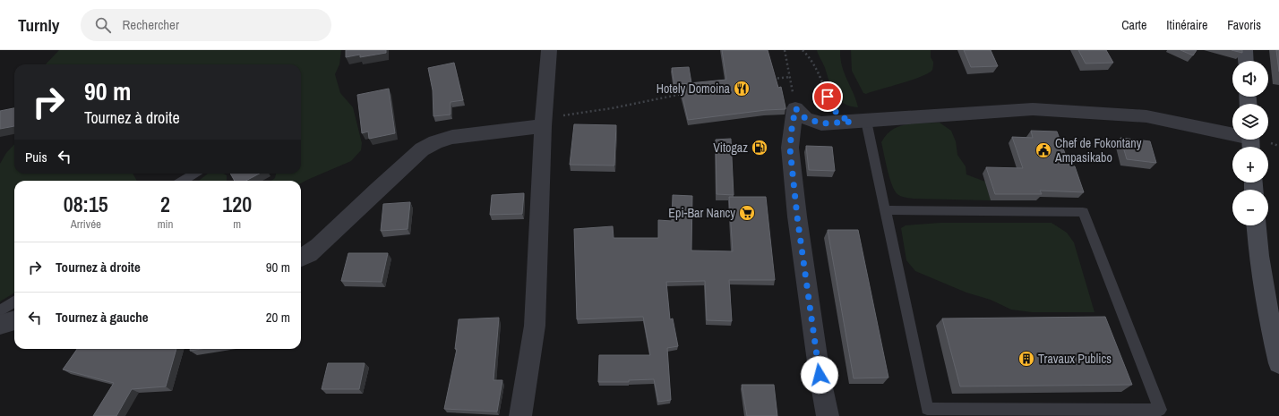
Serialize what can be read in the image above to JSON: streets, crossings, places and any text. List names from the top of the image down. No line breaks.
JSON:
{"places":{"restaurant":["Hotely Domoina"],"fuel station":["Vitogaz"],"public building":["Chef de Fokontany Ampasikabo"],"supermarket":["Epi-Bar Nancy"],"building":["Travaux Publics"]},"page":{"header":"Turnly","search":"Rechercher","nav":["Carte","Itinéraire","Favoris"],"map_buttons":["+","−"],"turn":["90 m","Tournez à droite"],"then":"Puis","eta":["08:15","Arrivée","2","min","120","m"],"list":[{"name":"Tournez à droite","value":"90 m"},{"name":"Tournez à gauche","value":"20 m"}]}}
